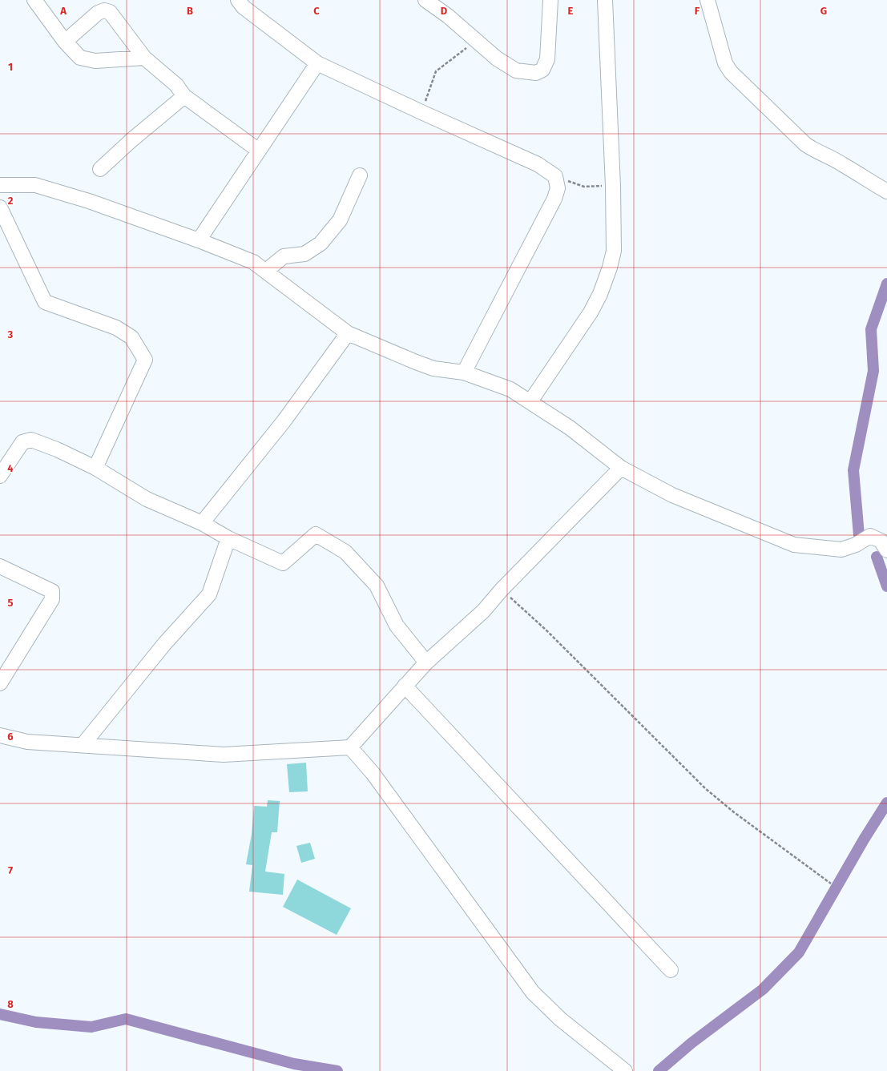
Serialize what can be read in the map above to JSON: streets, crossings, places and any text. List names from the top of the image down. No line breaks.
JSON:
{"grid":{"columns":["A","B","C","D","E","F","G"],"rows":["1","2","3","4","5","6","7","8"]}}
